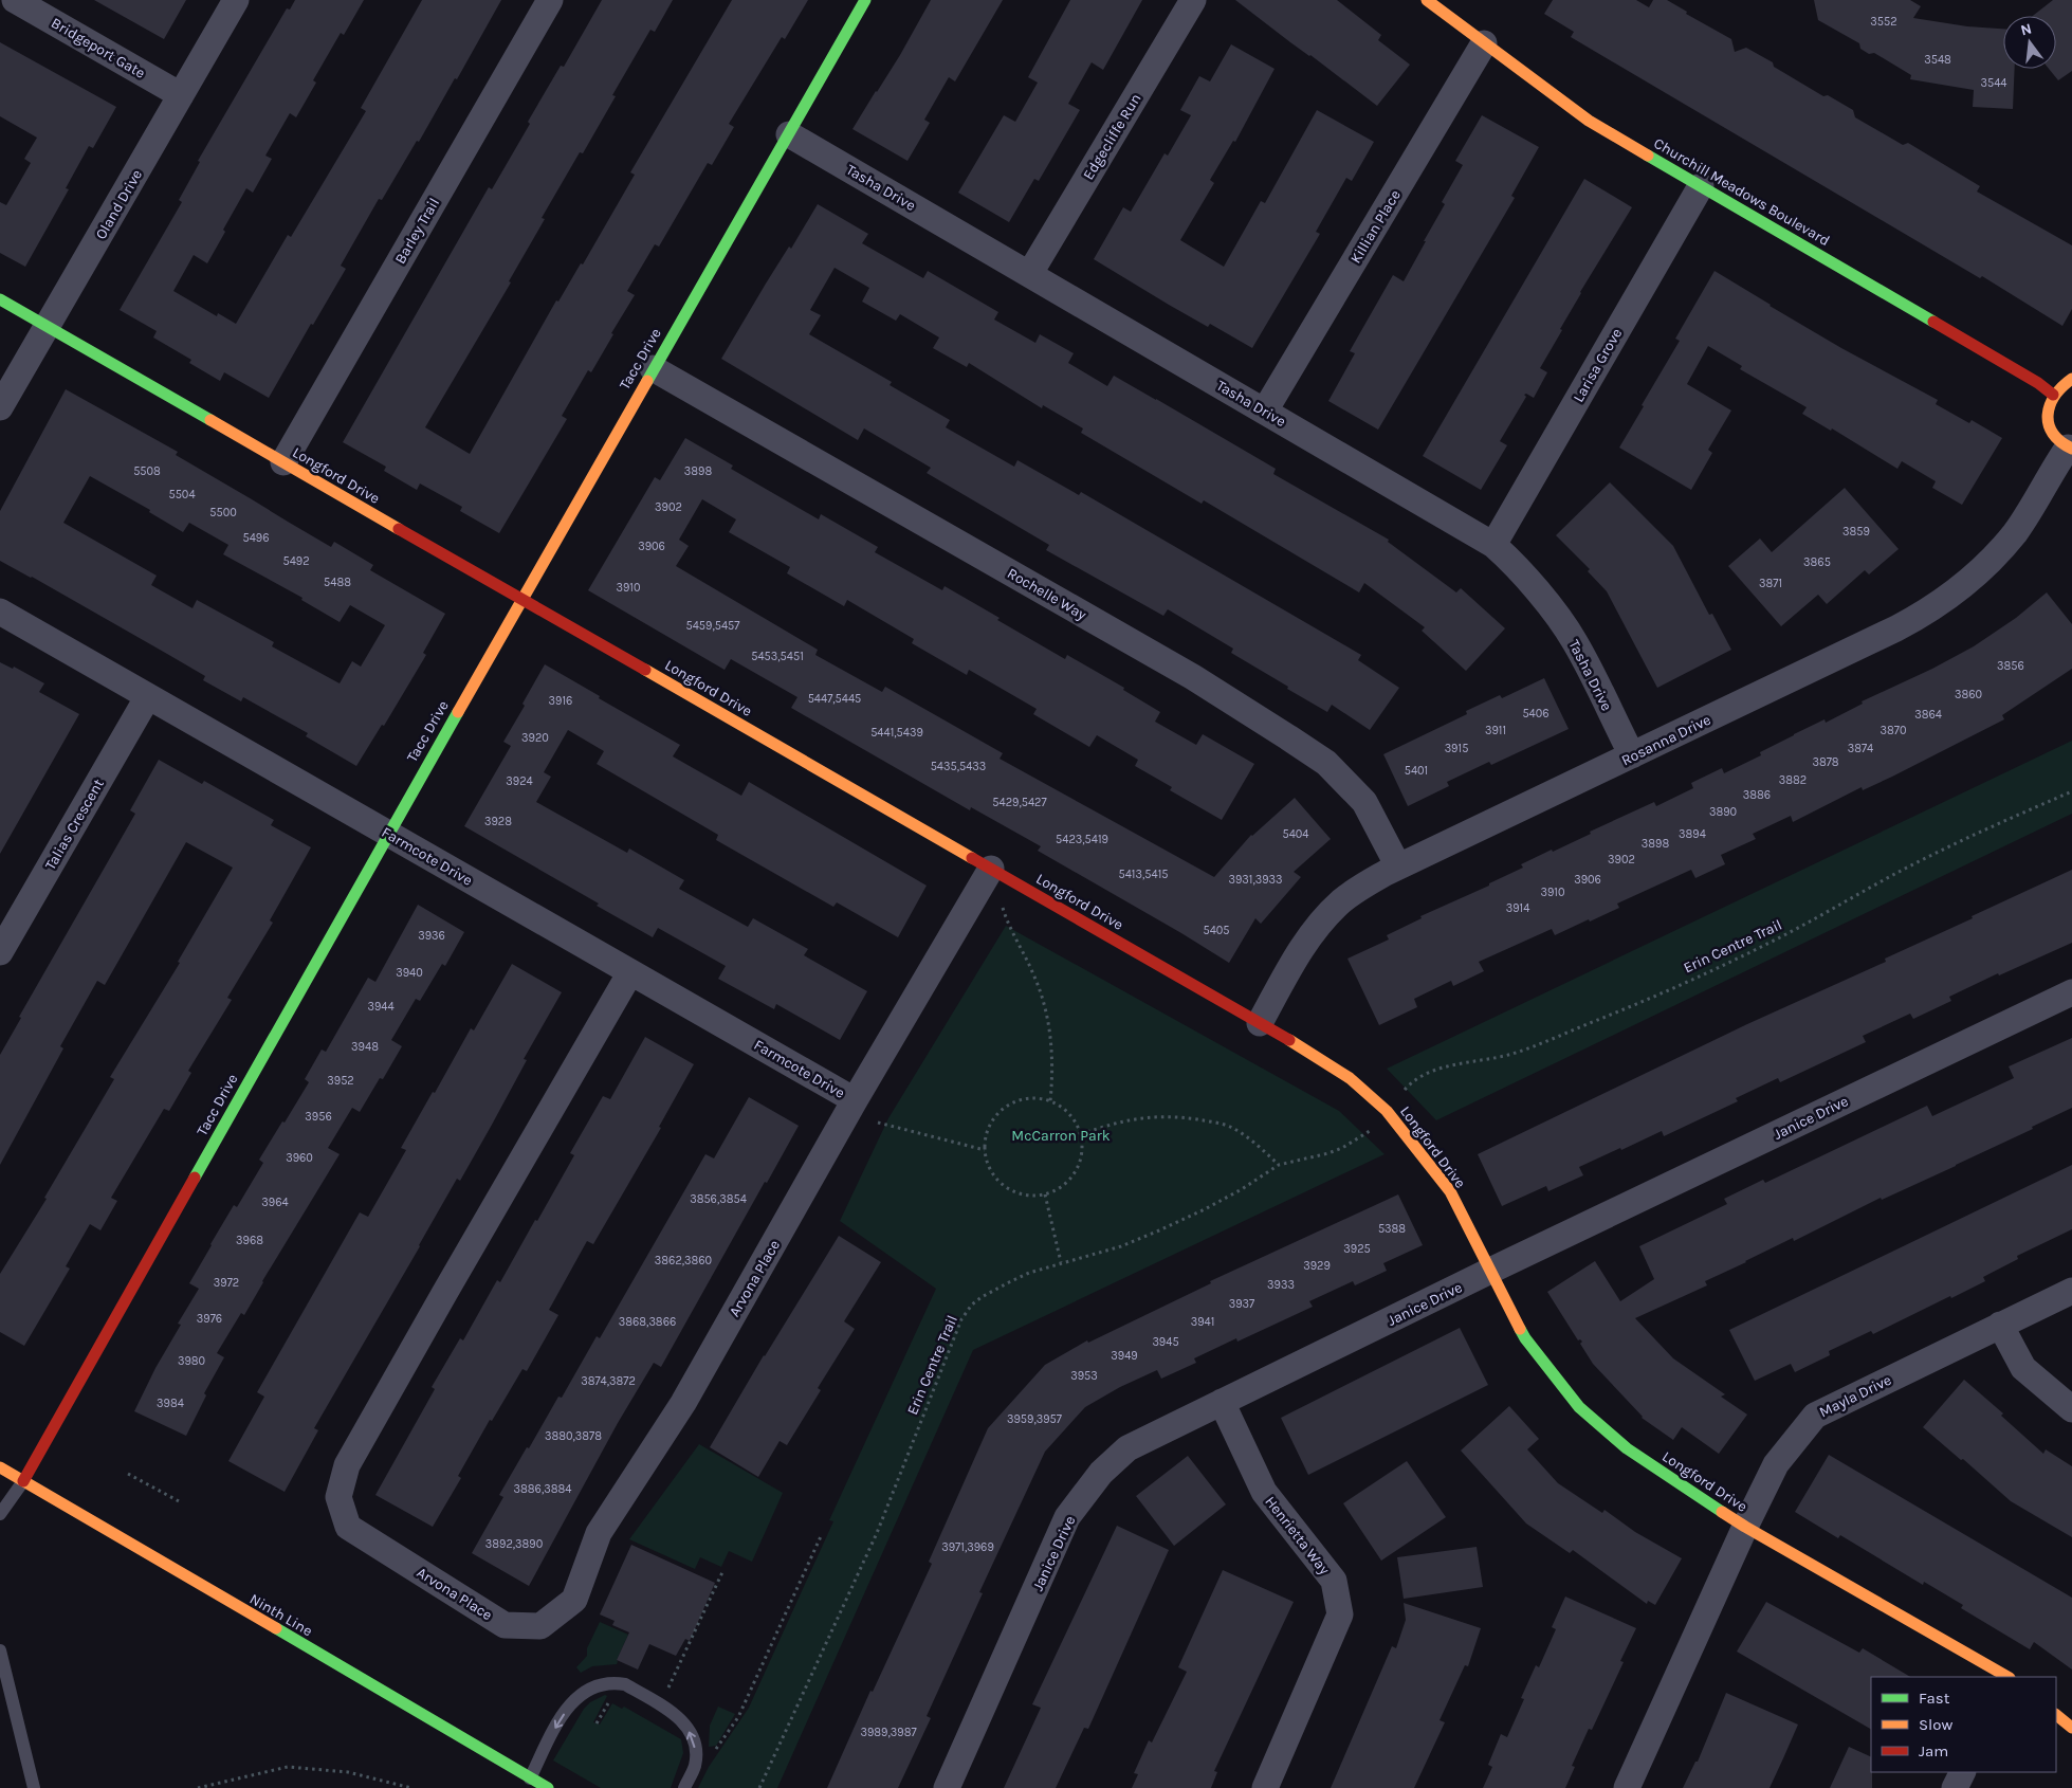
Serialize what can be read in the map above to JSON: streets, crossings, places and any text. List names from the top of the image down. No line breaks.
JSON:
{"streets":{"street":["Bridgeport Gate","Edgecliffe Run","Tasha Drive","Churchill Meadows Boulevard","Oland Drive","Killian Place","Barley Trail","Tacc Drive","Larisa Grove","Longford Drive","Rochelle Way","Rosanna Drive","Talias Crescent","Farmcote Drive","Janice Drive","Arvona Place","Mayla Drive","Henrietta Way","Ninth Line"],"path":["Erin Centre Trail"]},"crossings":[["Bridgeport Gate","Oland Drive"],["Edgecliffe Run","Tasha Drive"],["Tasha Drive","Killian Place"],["Tasha Drive","Tacc Drive"],["Tasha Drive","Larisa Grove"],["Tasha Drive","Rosanna Drive"],["Churchill Meadows Boulevard","Killian Place"],["Churchill Meadows Boulevard","Larisa Grove"],["Oland Drive","Longford Drive"],["Barley Trail","Longford Drive"],["Tacc Drive","Longford Drive"],["Tacc Drive","Rochelle Way"],["Tacc Drive","Farmcote Drive"],["Tacc Drive","Ninth Line"],["Longford Drive","Rosanna Drive"],["Longford Drive","Janice Drive"],["Longford Drive","Arvona Place"],["Longford Drive","Mayla Drive"],["Rochelle Way","Rosanna Drive"],["Talias Crescent","Farmcote Drive"],["Farmcote Drive","Arvona Place"],["Janice Drive","Henrietta Way"]],"parks":["McCarron Park"],"house_numbers":["3552","3548","3544","5508","3898","5504","3902","5500","3859","5496","3906","5492","3865","5488","3871","3910","5459,5457","5453,5451","3856","3860","5447,5445","3916","5406","3864","3911","3870","5441,5439","3920","3915","3874","3878","5435,5433","5401","3882","3924","3886","5429,5427","3890","3928","5404","3894","5423,5419","3898","3902","5413,5415","3931,3933","3906","3910","3914","5405","3936","3940","3944","3948","3952","3956","3960","3856,3854","3964","5388","3968","3925","3862,3860","3929","3972","3933","3937","3976","3868,3866","3941","3945","3949","3980","3953","3874,3872","3984","3959,3957","3880,3878","3886,3884","3892,3890","3971,3969","3989,3987"],"legend":["Fast","Slow","Jam"],"north":"top"}
